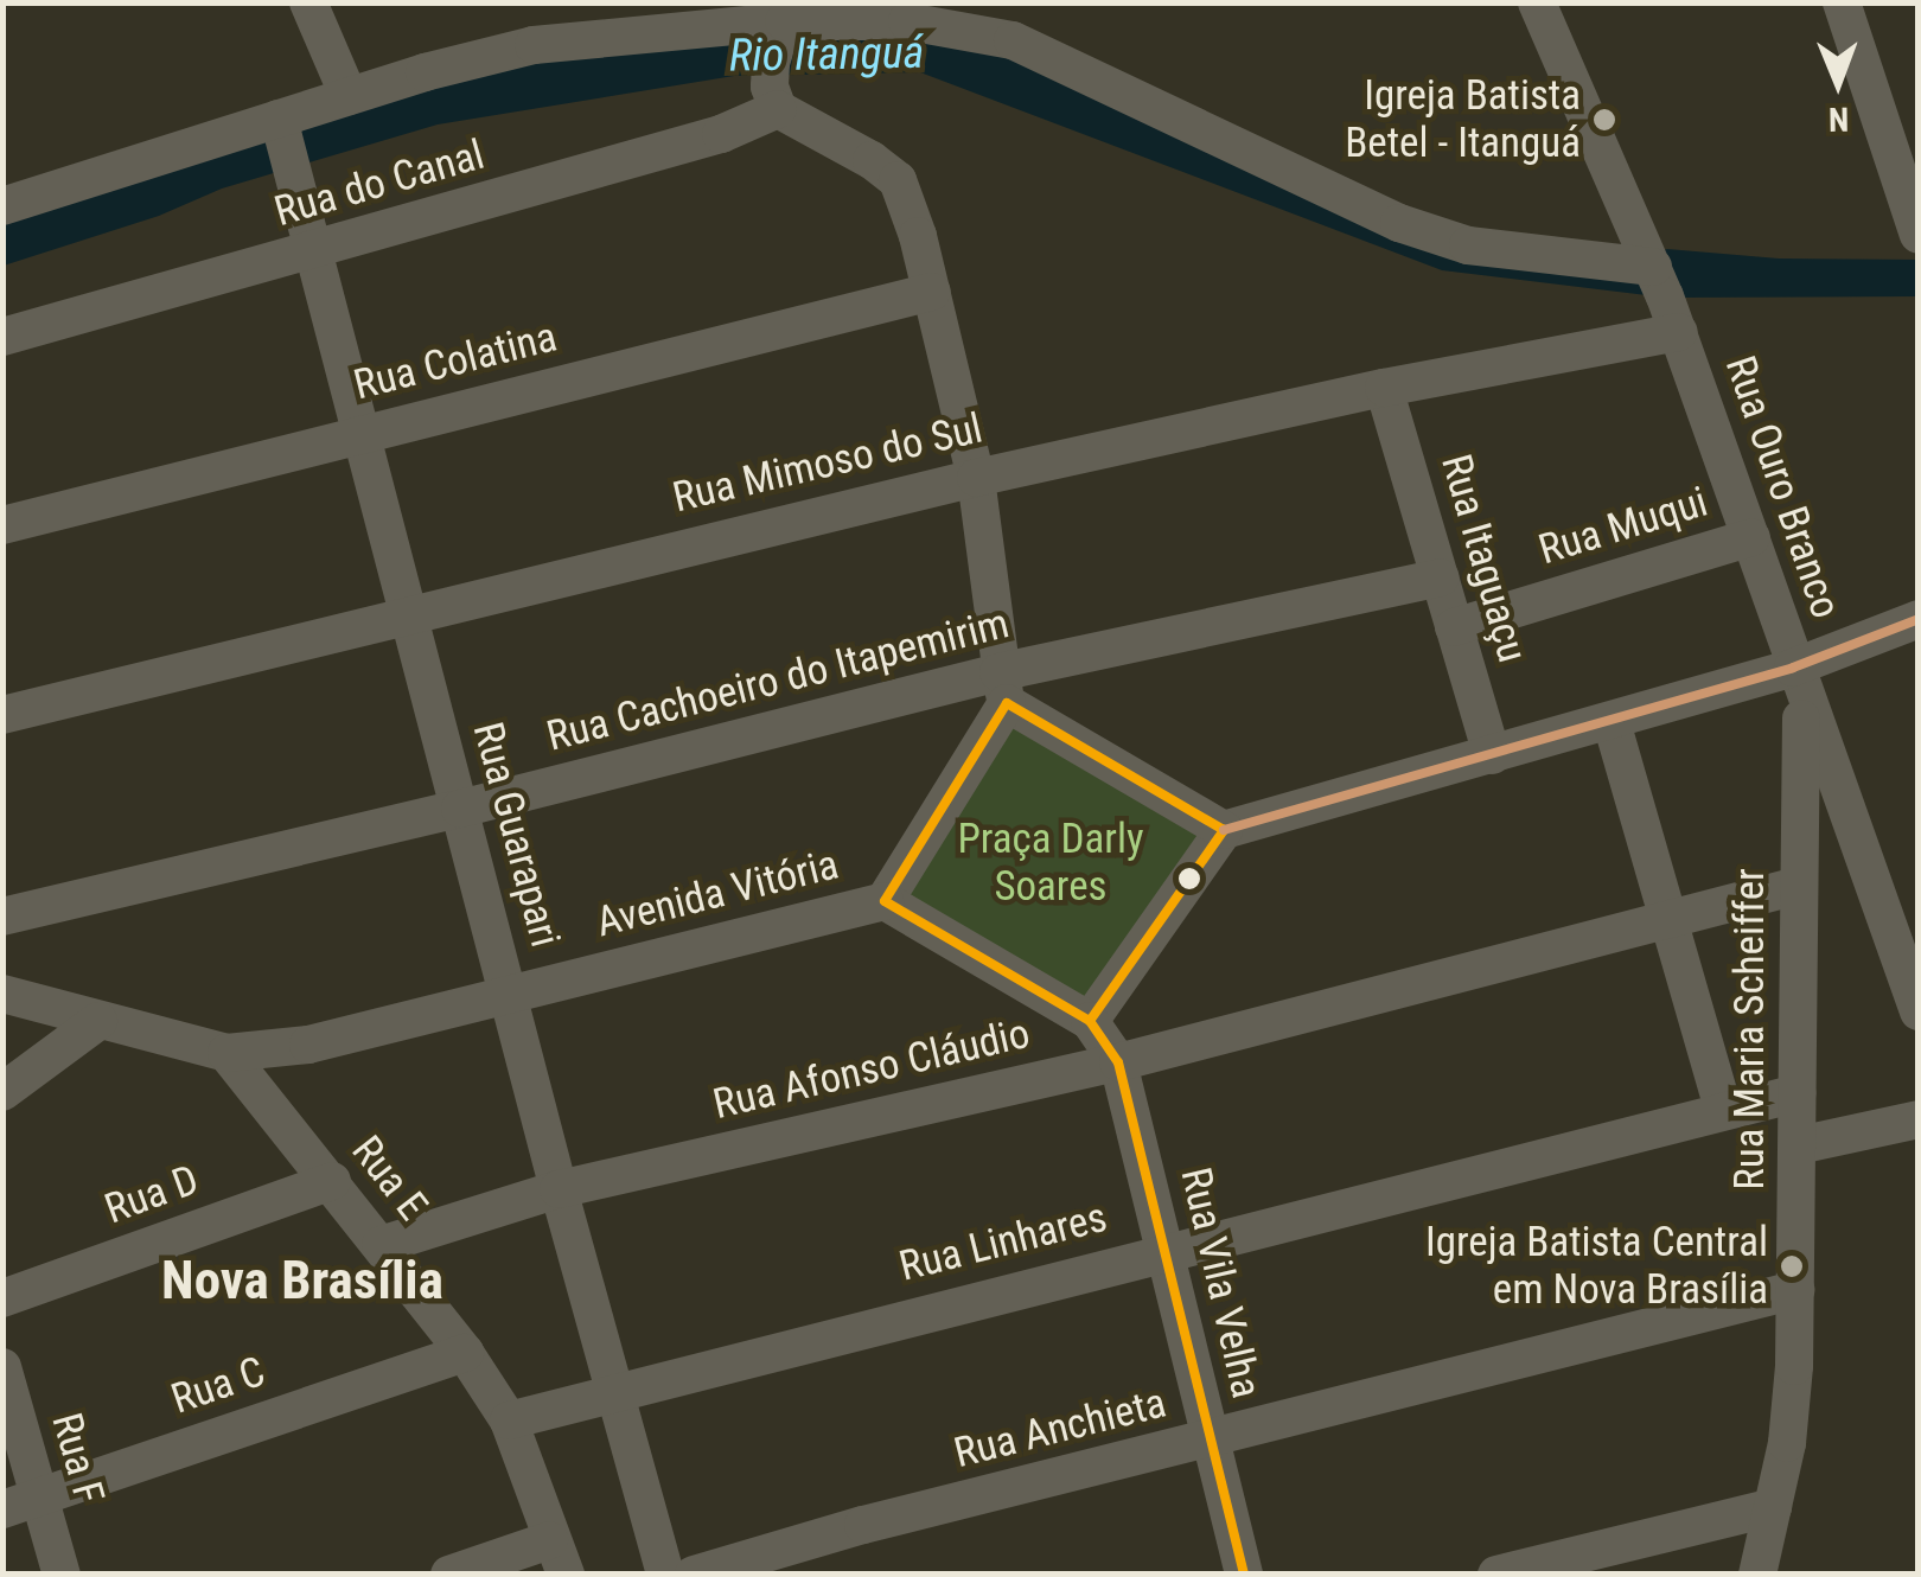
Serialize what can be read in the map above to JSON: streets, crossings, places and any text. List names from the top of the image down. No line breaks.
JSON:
{"streets":{"street":["Rua do Canal","Rua Colatina","Rua Mimoso do Sul","Rua Ouro Branco","Rua Muqui","Rua Itaguaçu","Rua Cachoeiro do Itapemirim","Rua Guarapari","Avenida Vitória","Rua Maria Scheiffer","Rua Afonso Cláudio","Rua E","Rua D","Rua Linhares","Rua Vila Velha","Rua C","Rua Anchieta","Rua F"]},"crossings":[["Rua do Canal","Rua Guarapari"],["Rua Colatina","Rua Guarapari"],["Rua Mimoso do Sul","Rua Ouro Branco"],["Rua Mimoso do Sul","Rua Itaguaçu"],["Rua Mimoso do Sul","Rua Guarapari"],["Rua Ouro Branco","Rua Muqui"],["Rua Ouro Branco","Rua Maria Scheiffer"],["Rua Muqui","Rua Itaguaçu"],["Rua Itaguaçu","Rua Cachoeiro do Itapemirim"],["Rua Cachoeiro do Itapemirim","Rua Guarapari"],["Rua Guarapari","Avenida Vitória"],["Rua Guarapari","Rua Afonso Cláudio"],["Rua Guarapari","Rua Linhares"],["Avenida Vitória","Rua E"],["Rua Maria Scheiffer","Rua Afonso Cláudio"],["Rua Maria Scheiffer","Rua Linhares"],["Rua Maria Scheiffer","Rua Anchieta"],["Rua Afonso Cláudio","Rua E"],["Rua Afonso Cláudio","Rua Vila Velha"],["Rua E","Rua D"],["Rua E","Rua Linhares"],["Rua E","Rua C"],["Rua Linhares","Rua Vila Velha"],["Rua Vila Velha","Rua Anchieta"],["Rua C","Rua F"]],"districts":["Nova Brasília"],"water":["Rio Itanguá"],"parks":["Praça Darly Soares"],"places":["Igreja Batista Betel - Itanguá","Igreja Batista Central em Nova Brasília"],"north":"bottom"}
